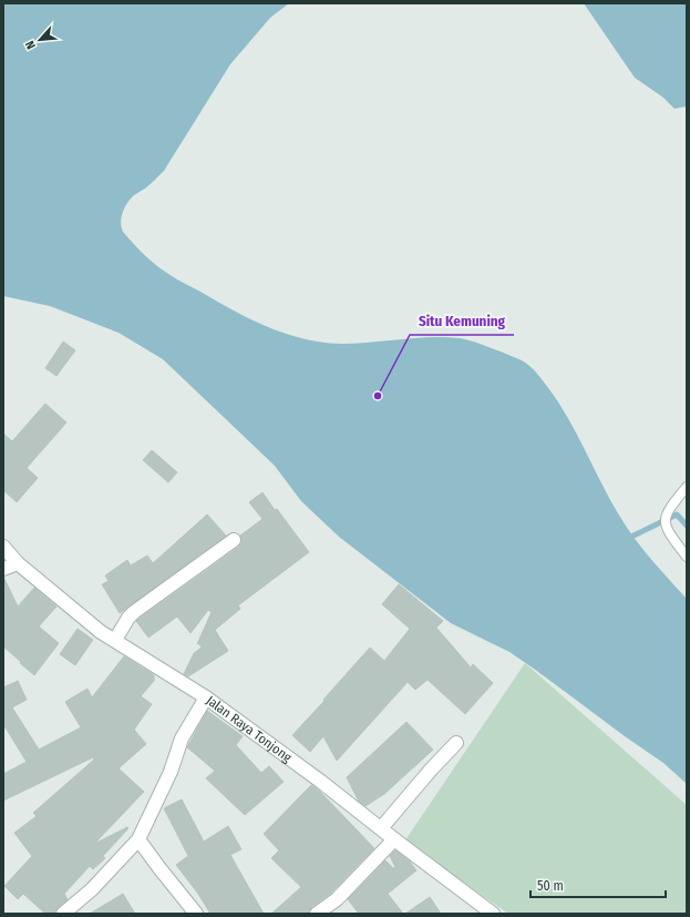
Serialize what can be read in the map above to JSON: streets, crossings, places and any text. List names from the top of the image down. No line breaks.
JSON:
{"streets":{"street":["Jalan Raya Tonjong"]},"places":["Situ Kemuning"],"scale_bar":"50 m","north":"bottom left"}
